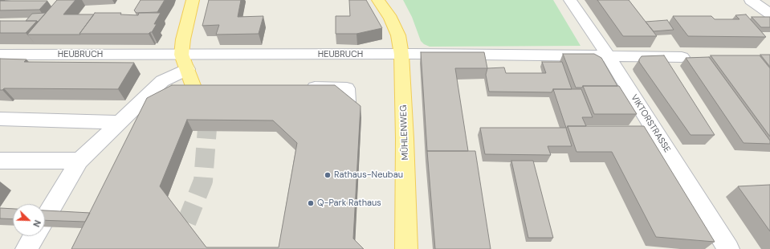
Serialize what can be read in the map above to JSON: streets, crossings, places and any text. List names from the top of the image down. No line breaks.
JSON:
{"streets":{"main road":["MÜHLENWEG"],"street":["HEUBRUCH","VIKTORSTRASSE"]},"crossings":[["HEUBRUCH","VIKTORSTRASSE"],["HEUBRUCH","MÜHLENWEG"]],"places":["Rathaus-Neubau","Q-Park Rathaus"],"north":"bottom right"}
